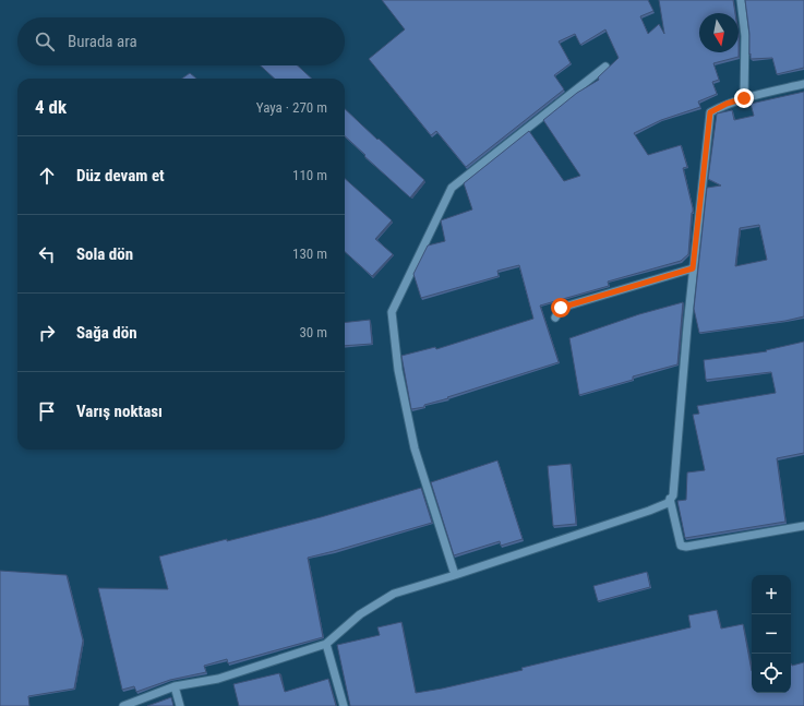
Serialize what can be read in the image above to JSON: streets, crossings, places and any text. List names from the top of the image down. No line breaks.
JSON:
{"north":"bottom","page":{"search":"Burada ara","heading":["4 dk","Yaya · 270 m"],"list":[["Düz devam et","110 m"],["Sola dön","130 m"],["Sağa dön","30 m"],"Varış noktası"],"map_buttons":["+","−"]}}
